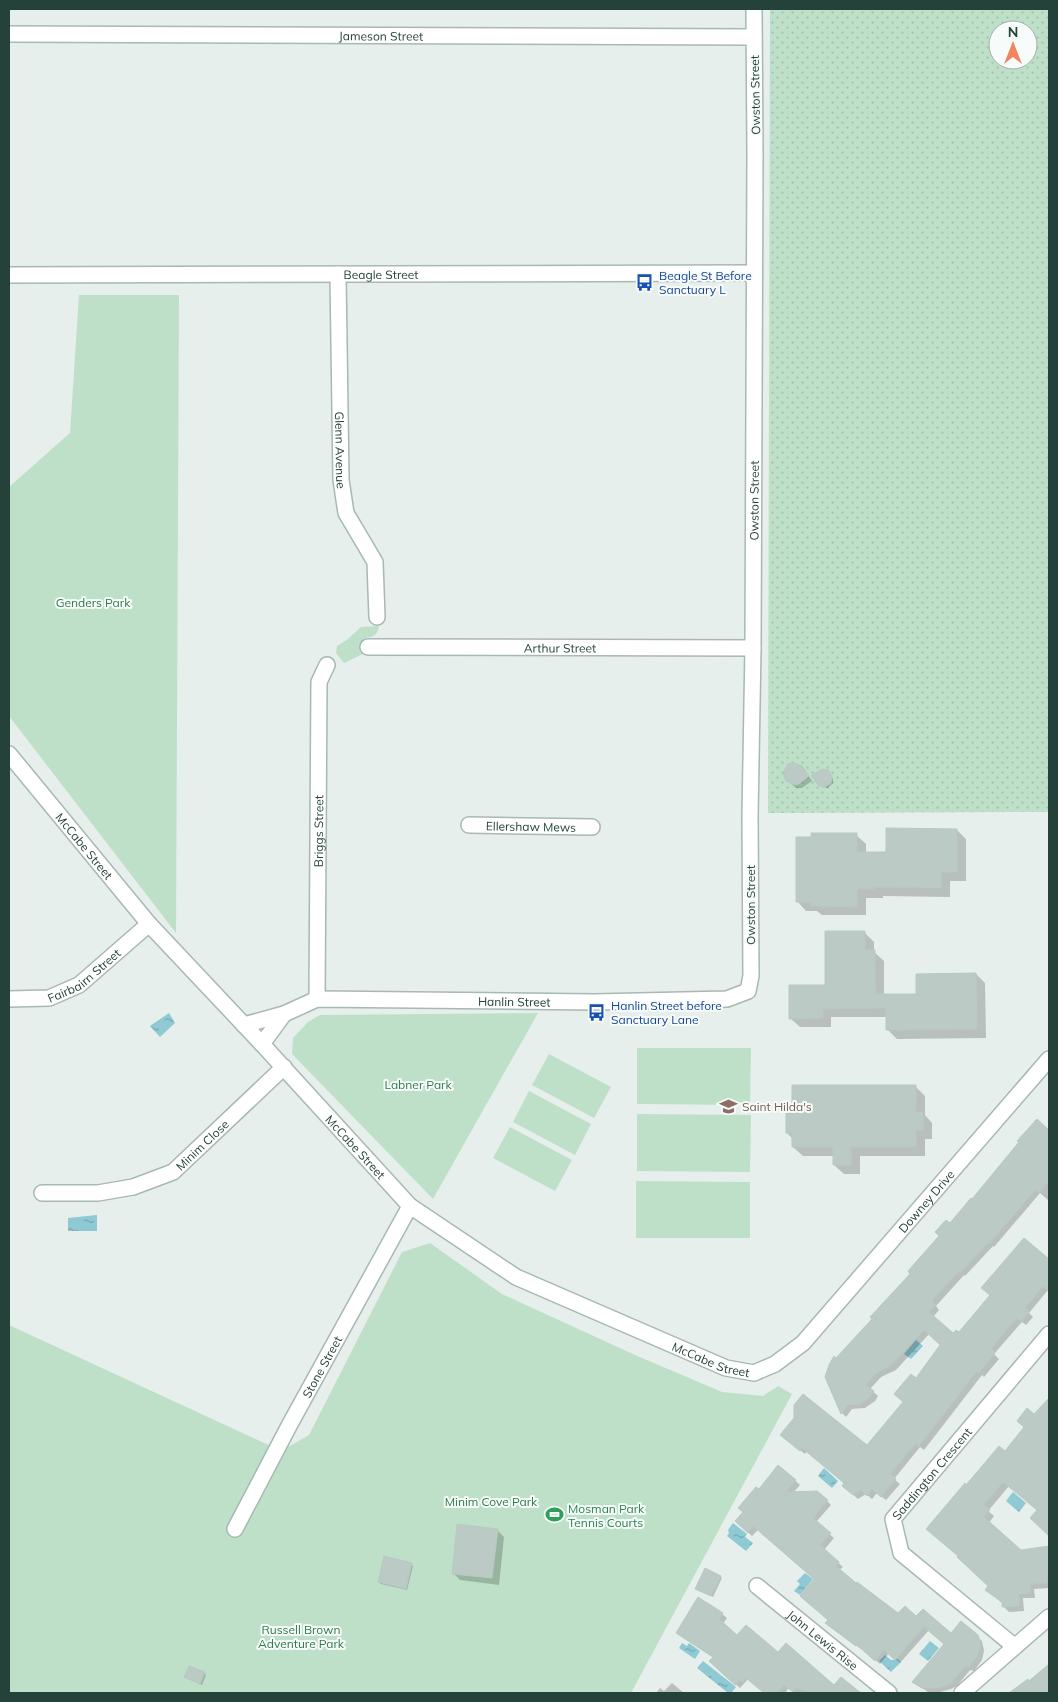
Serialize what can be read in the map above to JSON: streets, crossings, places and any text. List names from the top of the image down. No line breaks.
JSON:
{"streets":{"street":["Jameson Street","Owston Street","Beagle Street","Glenn Avenue","Arthur Street","Ellershaw Mews","Briggs Street","McCabe Street","Fairbairn Street","Hanlin Street","Minim Close","Downey Drive","Stone Street","Saddington Crescent","John Lewis Rise"]},"crossings":[["Jameson Street","Owston Street"],["Owston Street","Beagle Street"],["Owston Street","Arthur Street"],["Owston Street","Hanlin Street"],["Beagle Street","Glenn Avenue"],["Briggs Street","Hanlin Street"],["McCabe Street","Fairbairn Street"],["McCabe Street","Hanlin Street"],["McCabe Street","Minim Close"],["McCabe Street","Downey Drive"],["McCabe Street","Stone Street"]],"parks":["Genders Park","Labner Park","Minim Cove Park","Russell Brown Adventure Park"],"places":{"bus stop":["Beagle St Before Sanctuary L","Hanlin Street before Sanctuary Lane"],"school or university":["Saint Hilda's"],"sports":["Mosman Park Tennis Courts"]},"north":"top"}
